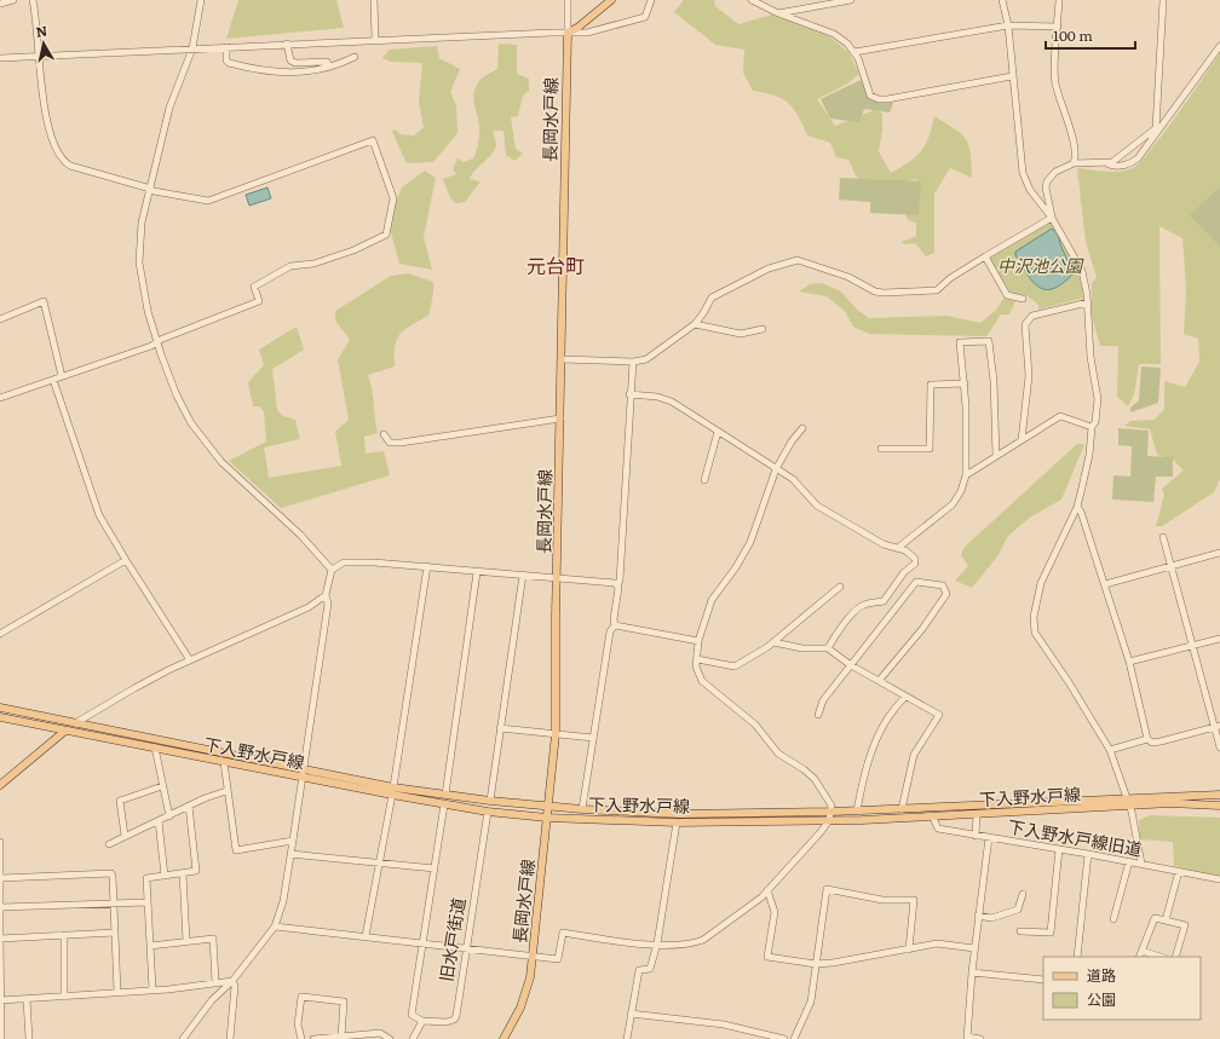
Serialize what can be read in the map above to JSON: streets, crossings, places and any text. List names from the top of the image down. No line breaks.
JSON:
{"streets":{"main road":["長岡水戸線","下入野水戸線"],"street":["下入野水戸線旧道","旧水戸街道"]},"crossings":[["長岡水戸線","下入野水戸線"],["下入野水戸線","下入野水戸線旧道"],["下入野水戸線","旧水戸街道"]],"districts":["元台町"],"parks":["中沢池公園"],"legend":["道路","公園"],"scale_bar":"100 m","north":"top"}
